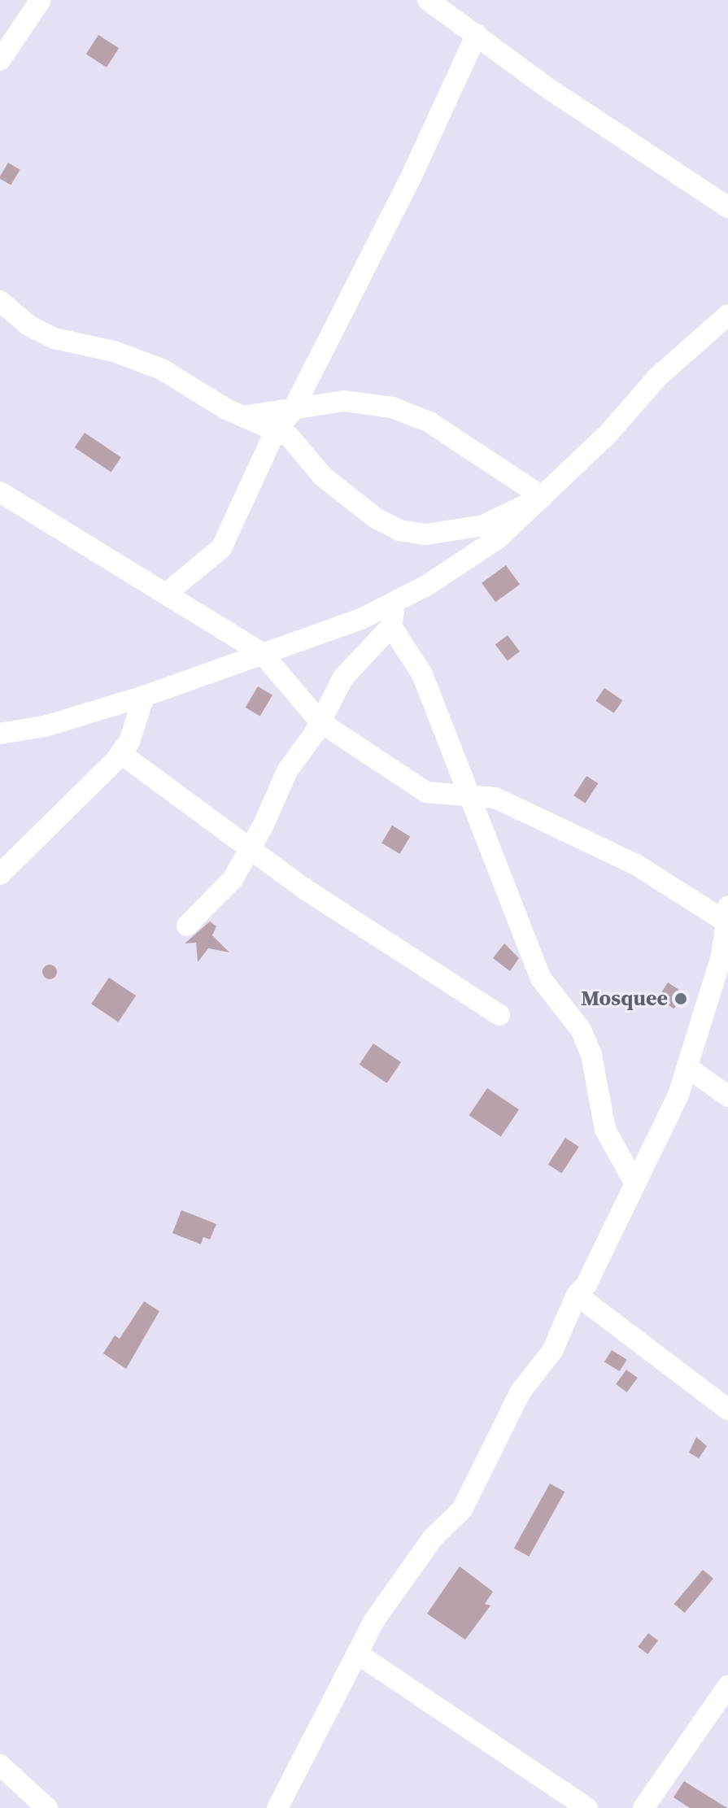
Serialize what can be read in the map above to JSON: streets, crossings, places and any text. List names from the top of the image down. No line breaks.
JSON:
{"places":["Mosquee"]}
